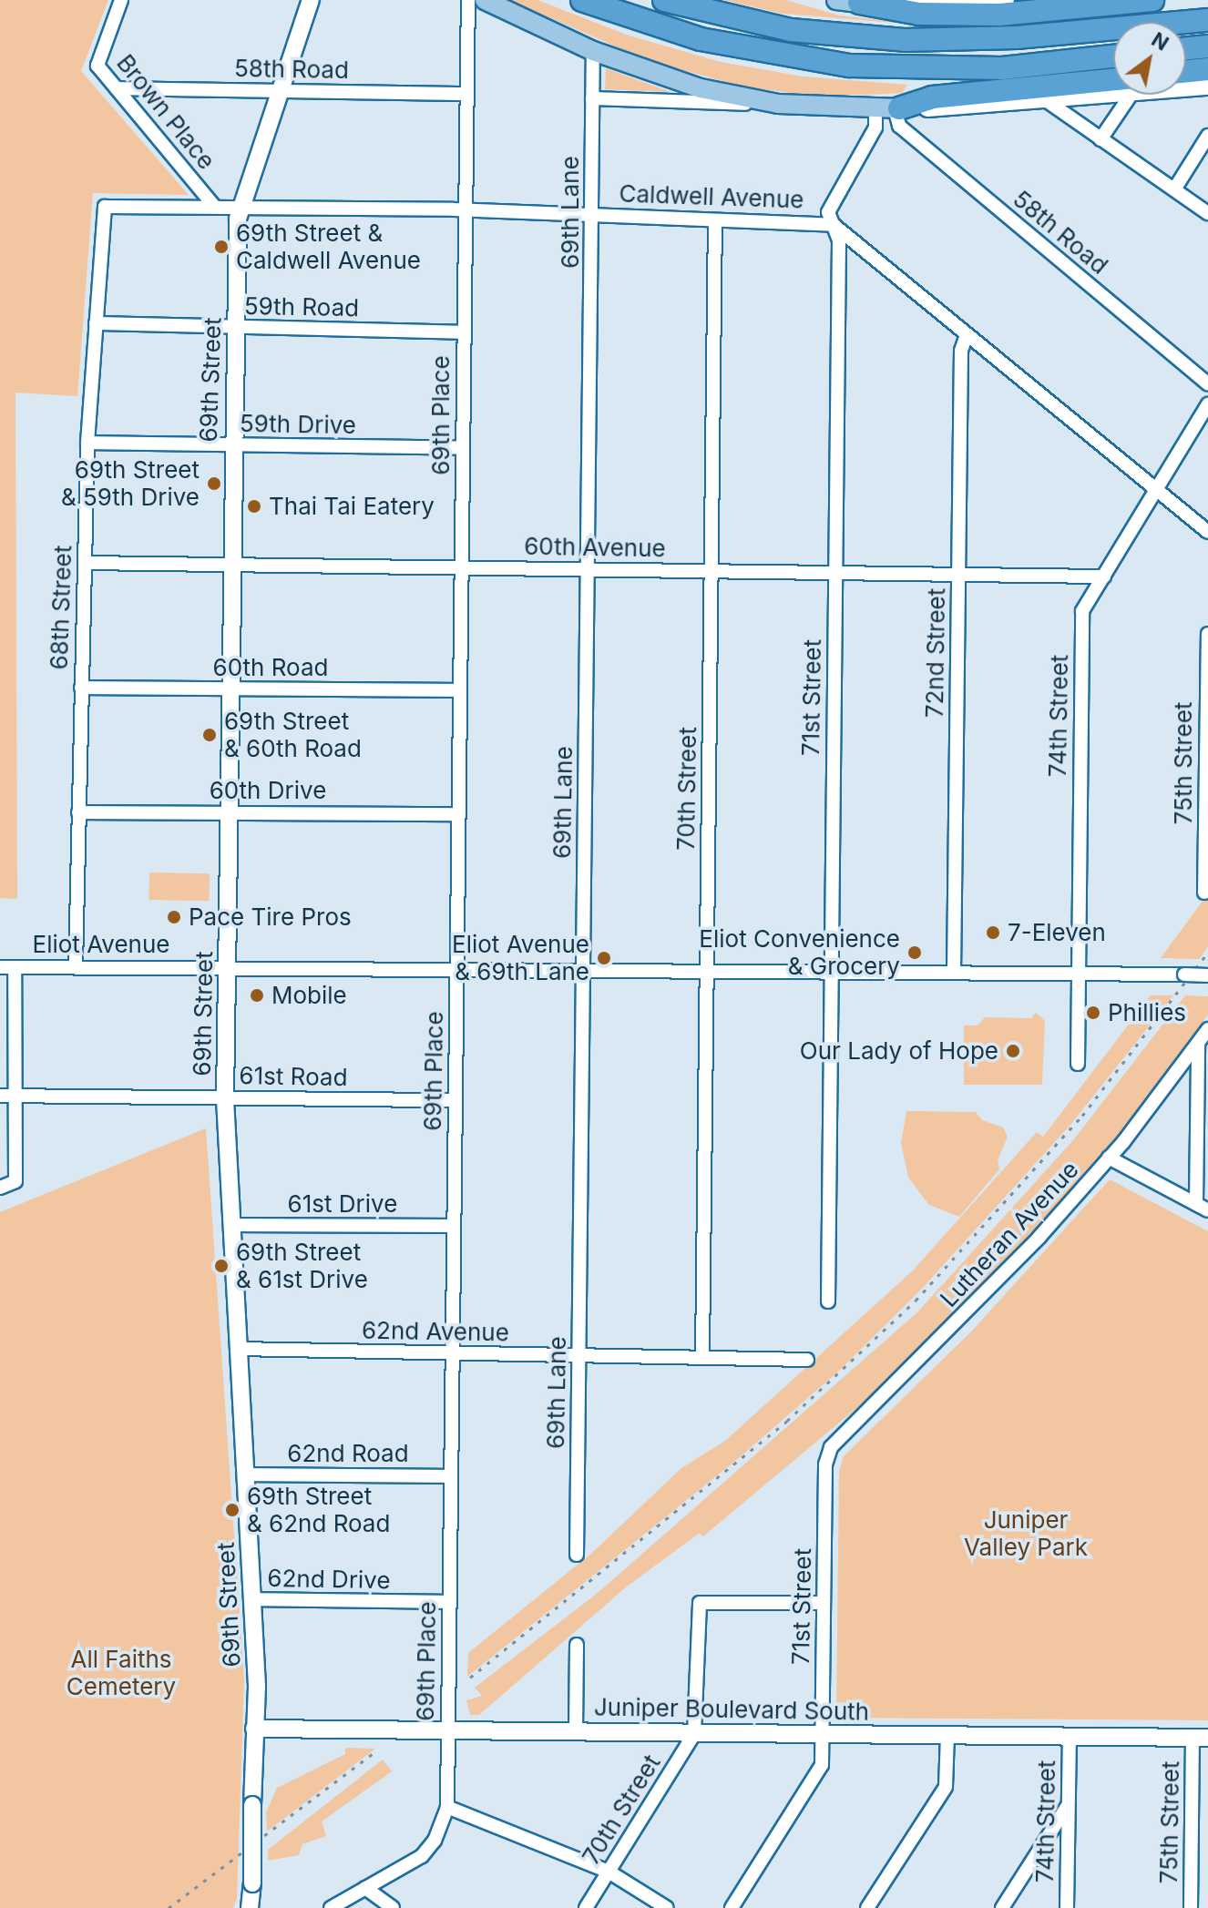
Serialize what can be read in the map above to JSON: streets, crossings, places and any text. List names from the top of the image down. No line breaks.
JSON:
{"streets":{"main road":["69th Street","Juniper Boulevard South"],"street":["58th Road","Brown Place","Caldwell Avenue","69th Lane","59th Road","69th Place","59th Drive","60th Avenue","68th Street","72nd Street","60th Road","71st Street","74th Street","75th Street","70th Street","60th Drive","Eliot Avenue","61st Road","61st Drive","Lutheran Avenue","62nd Avenue","62nd Road","62nd Drive"]},"crossings":[["58th Road","Brown Place"],["58th Road","69th Street"],["58th Road","69th Place"],["Brown Place","Caldwell Avenue"],["Caldwell Avenue","69th Lane"],["Caldwell Avenue","69th Street"],["Caldwell Avenue","69th Place"],["Caldwell Avenue","68th Street"],["Caldwell Avenue","72nd Street"],["Caldwell Avenue","71st Street"],["Caldwell Avenue","74th Street"],["Caldwell Avenue","70th Street"],["69th Lane","60th Avenue"],["69th Lane","Eliot Avenue"],["69th Lane","62nd Avenue"],["59th Road","69th Street"],["59th Road","69th Place"],["59th Road","68th Street"],["69th Street","59th Drive"],["69th Street","60th Avenue"],["69th Street","60th Road"],["69th Street","60th Drive"],["69th Street","Eliot Avenue"],["69th Street","61st Road"],["69th Street","61st Drive"],["69th Street","62nd Avenue"],["69th Street","62nd Road"],["69th Street","62nd Drive"],["69th Street","Juniper Boulevard South"],["69th Place","59th Drive"],["69th Place","60th Avenue"],["69th Place","60th Road"],["69th Place","60th Drive"],["69th Place","Eliot Avenue"],["69th Place","61st Road"],["69th Place","61st Drive"],["69th Place","62nd Avenue"],["69th Place","62nd Road"],["69th Place","62nd Drive"],["69th Place","Juniper Boulevard South"],["59th Drive","68th Street"],["60th Avenue","68th Street"],["60th Avenue","72nd Street"],["60th Avenue","71st Street"],["60th Avenue","74th Street"],["60th Avenue","70th Street"],["68th Street","60th Road"],["68th Street","60th Drive"],["68th Street","Eliot Avenue"],["72nd Street","Eliot Avenue"],["71st Street","70th Street"],["71st Street","Eliot Avenue"],["71st Street","Lutheran Avenue"],["71st Street","Juniper Boulevard South"],["74th Street","Eliot Avenue"],["74th Street","Juniper Boulevard South"],["75th Street","Juniper Boulevard South"],["70th Street","Eliot Avenue"],["70th Street","62nd Avenue"],["70th Street","Juniper Boulevard South"]],"parks":["Juniper Valley Park","All Faiths Cemetery"],"places":["69th Street & Caldwell Avenue","69th Street & 59th Drive","Thai Tai Eatery","69th Street & 60th Road","Pace Tire Pros","7-Eleven","Eliot Convenience & Grocery","Eliot Avenue & 69th Lane","Mobile","Phillies","Our Lady of Hope","69th Street & 61st Drive","69th Street & 62nd Road"],"north":"top right"}
